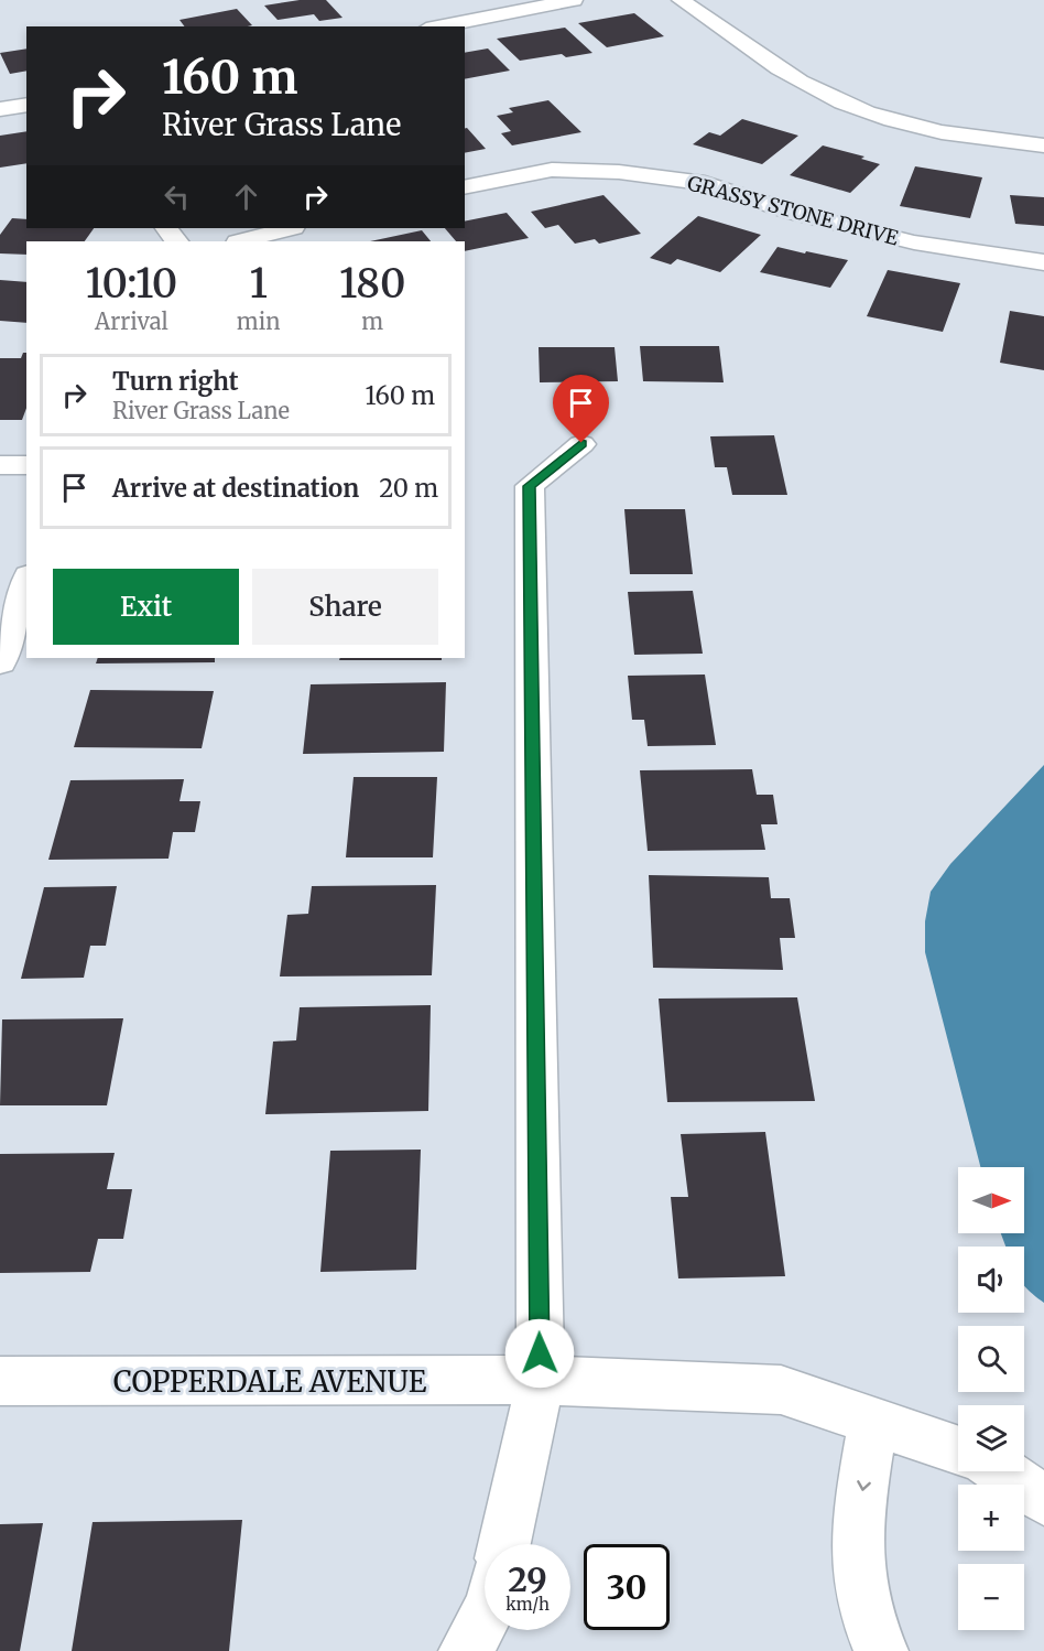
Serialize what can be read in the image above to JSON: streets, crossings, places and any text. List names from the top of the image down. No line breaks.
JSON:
{"streets":{"street":["GRASSY STONE DRIVE","COPPERDALE AVENUE"]},"north":"right","page":{"turn":["160 m","River Grass Lane"],"eta":["10:10","Arrival","1","min","180","m"],"list":[{"name":"Turn right","note":"River Grass Lane","value":"160 m"},{"name":"Arrive at destination","value":"20 m"}],"buttons":["Exit","Share"],"map_buttons":["+","−"],"speed":"29 km/h","limit":"30"}}
